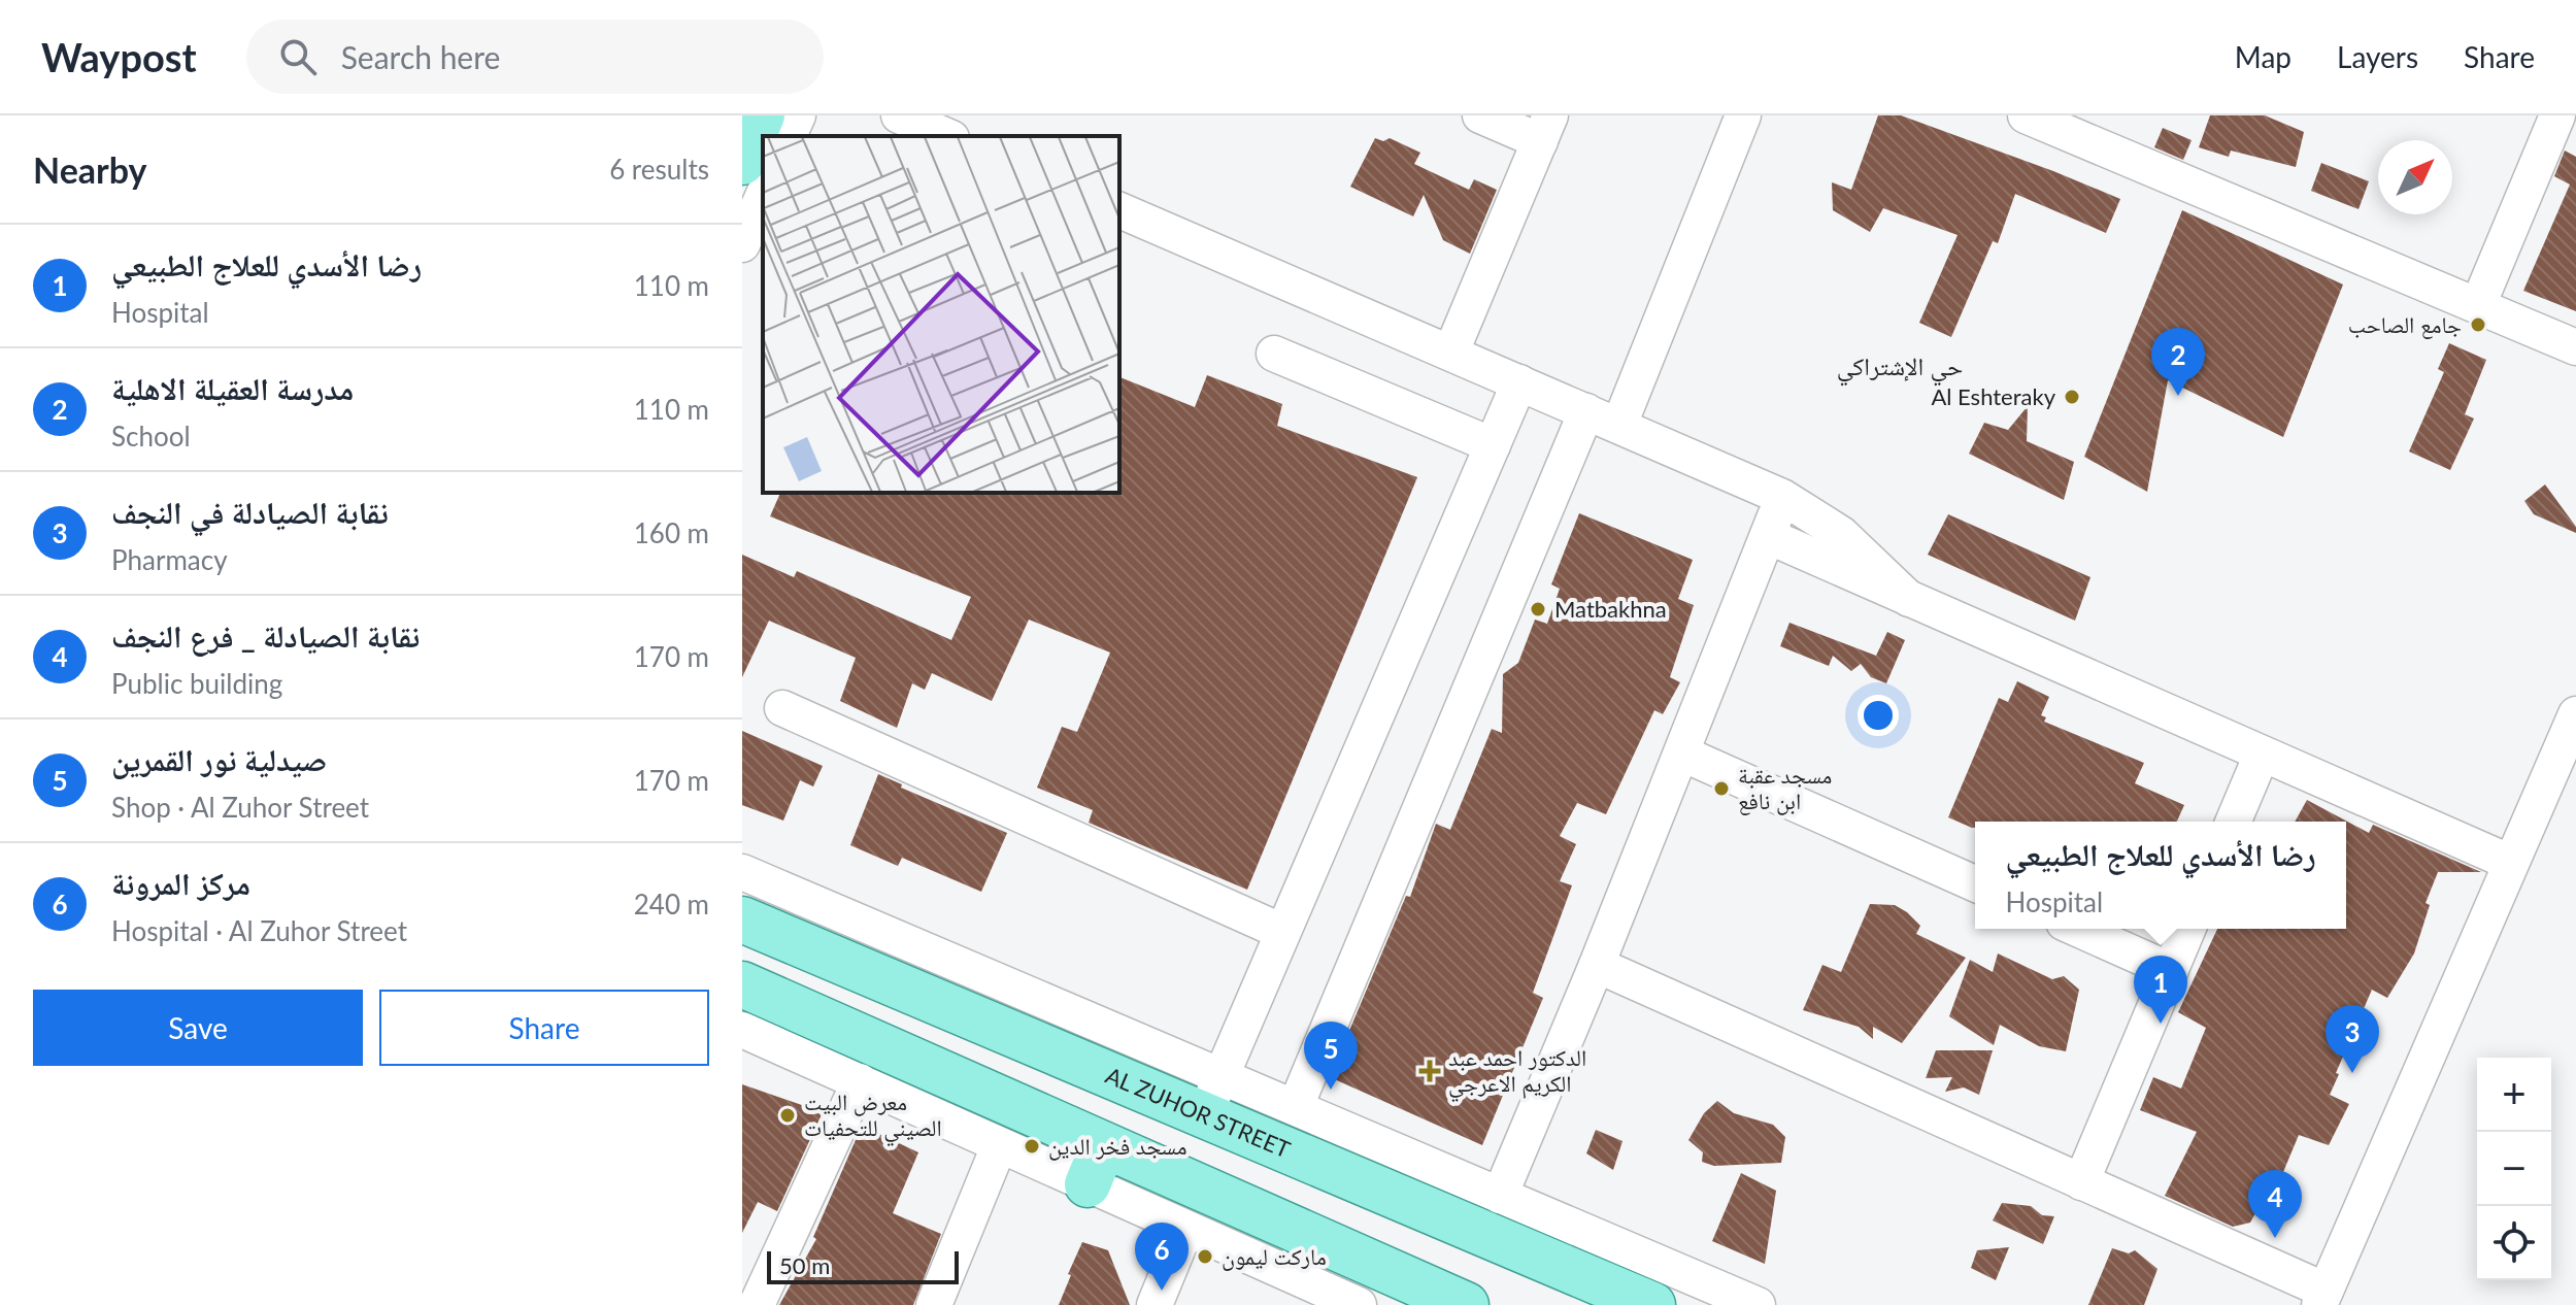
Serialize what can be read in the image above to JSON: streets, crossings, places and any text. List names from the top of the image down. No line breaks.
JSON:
{"streets":{"main road":["AL ZUHOR STREET"]},"districts":["حي الإشتراكي"],"places":{"other":["جامع الصاحب","Al Eshteraky","Matbakhna","مسجد عقبة ابن نافع","معرض البيت الصيني للتحفيات","مسجد فخر الدين","ماركت ليمون"],"health":["الدكتور احمد عبد الكريم الاعرجي"]},"scale_bar":"50 m","north":"top right","page":{"header":"Waypost","search":"Search here","nav":["Map","Layers","Share"],"heading":["Nearby","6 results"],"list":[{"mark":"1","name":"رضا الأسدي للعلاج الطبيعي","note":"Hospital","value":"110 m"},{"mark":"2","name":"مدرسة العقيلة الاهلية","note":"School","value":"110 m"},{"mark":"3","name":"نقابة الصيادلة في النجف","note":"Pharmacy","value":"160 m"},{"mark":"4","name":"نقابة الصيادلة _ فرع النجف","note":"Public building","value":"170 m"},{"mark":"5","name":"صيدلية نور القمرين","note":"Shop · Al Zuhor Street","value":"170 m"},{"mark":"6","name":"مركز المرونة","note":"Hospital · Al Zuhor Street","value":"240 m"}],"pins":["2","1","3","5","4","6"],"popup":["رضا الأسدي للعلاج الطبيعي","Hospital"],"buttons":["Save","Share"],"map_buttons":["+","−"],"scale":"50 m"}}
